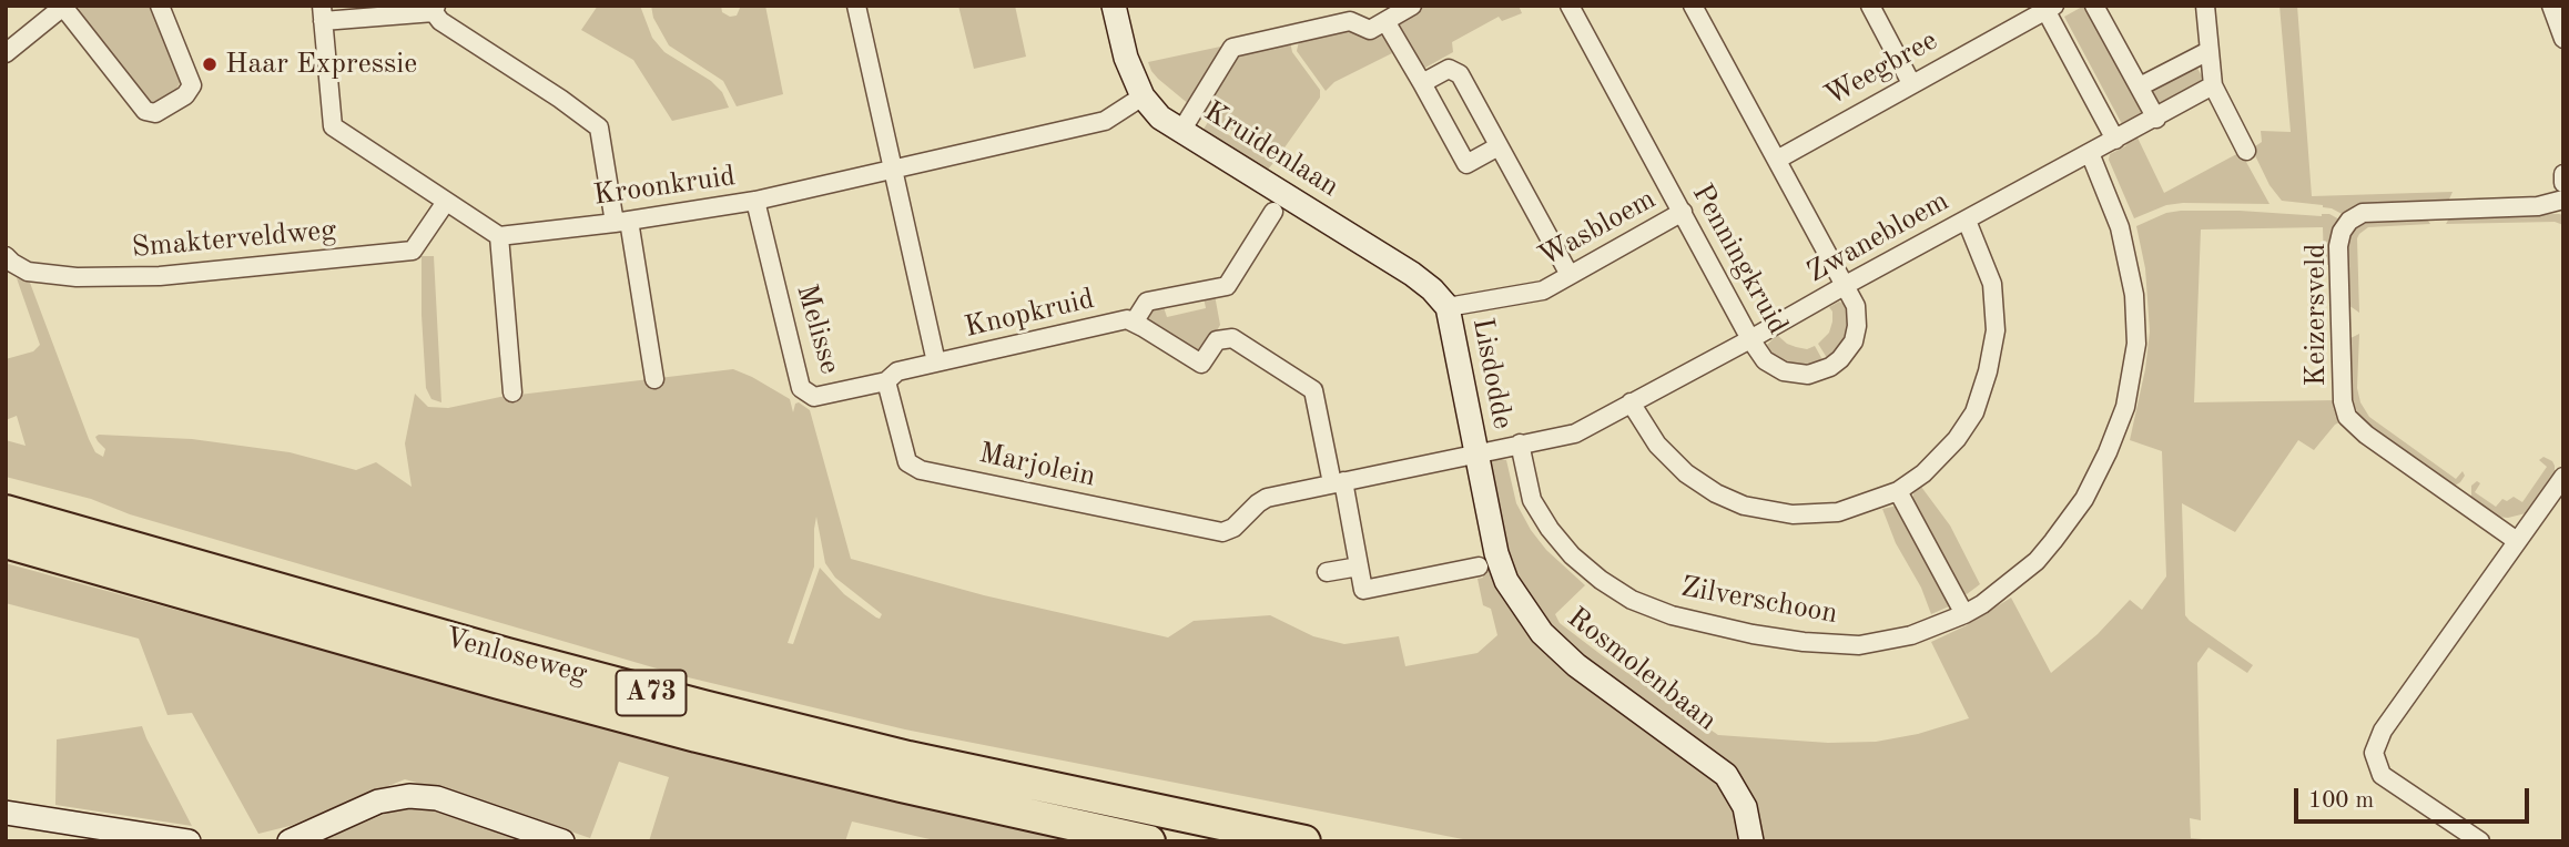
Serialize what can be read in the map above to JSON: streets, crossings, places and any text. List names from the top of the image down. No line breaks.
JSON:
{"streets":{"highway":["Venloseweg","A73"],"street":["Weegbree","Kruidenlaan","Kroonkruid","Wasbloem","Zwanebloem","Smakterveldweg","Penningkruid","Knopkruid","Keizersveld","Melisse","Lisdodde","Marjolein","Zilverschoon","Rosmolenbaan"]},"crossings":[["Weegbree","Penningkruid"],["Kruidenlaan","Kroonkruid"],["Kruidenlaan","Wasbloem"],["Kruidenlaan","Lisdodde"],["Kroonkruid","Melisse"],["Wasbloem","Penningkruid"],["Wasbloem","Lisdodde"],["Zwanebloem","Penningkruid"],["Zwanebloem","Lisdodde"],["Zwanebloem","Marjolein"],["Zwanebloem","Zilverschoon"],["Zwanebloem","Rosmolenbaan"],["Knopkruid","Marjolein"],["Melisse","Marjolein"],["Lisdodde","Marjolein"],["Lisdodde","Rosmolenbaan"],["Marjolein","Rosmolenbaan"]],"places":["Haar Expressie"],"scale_bar":"100 m"}
